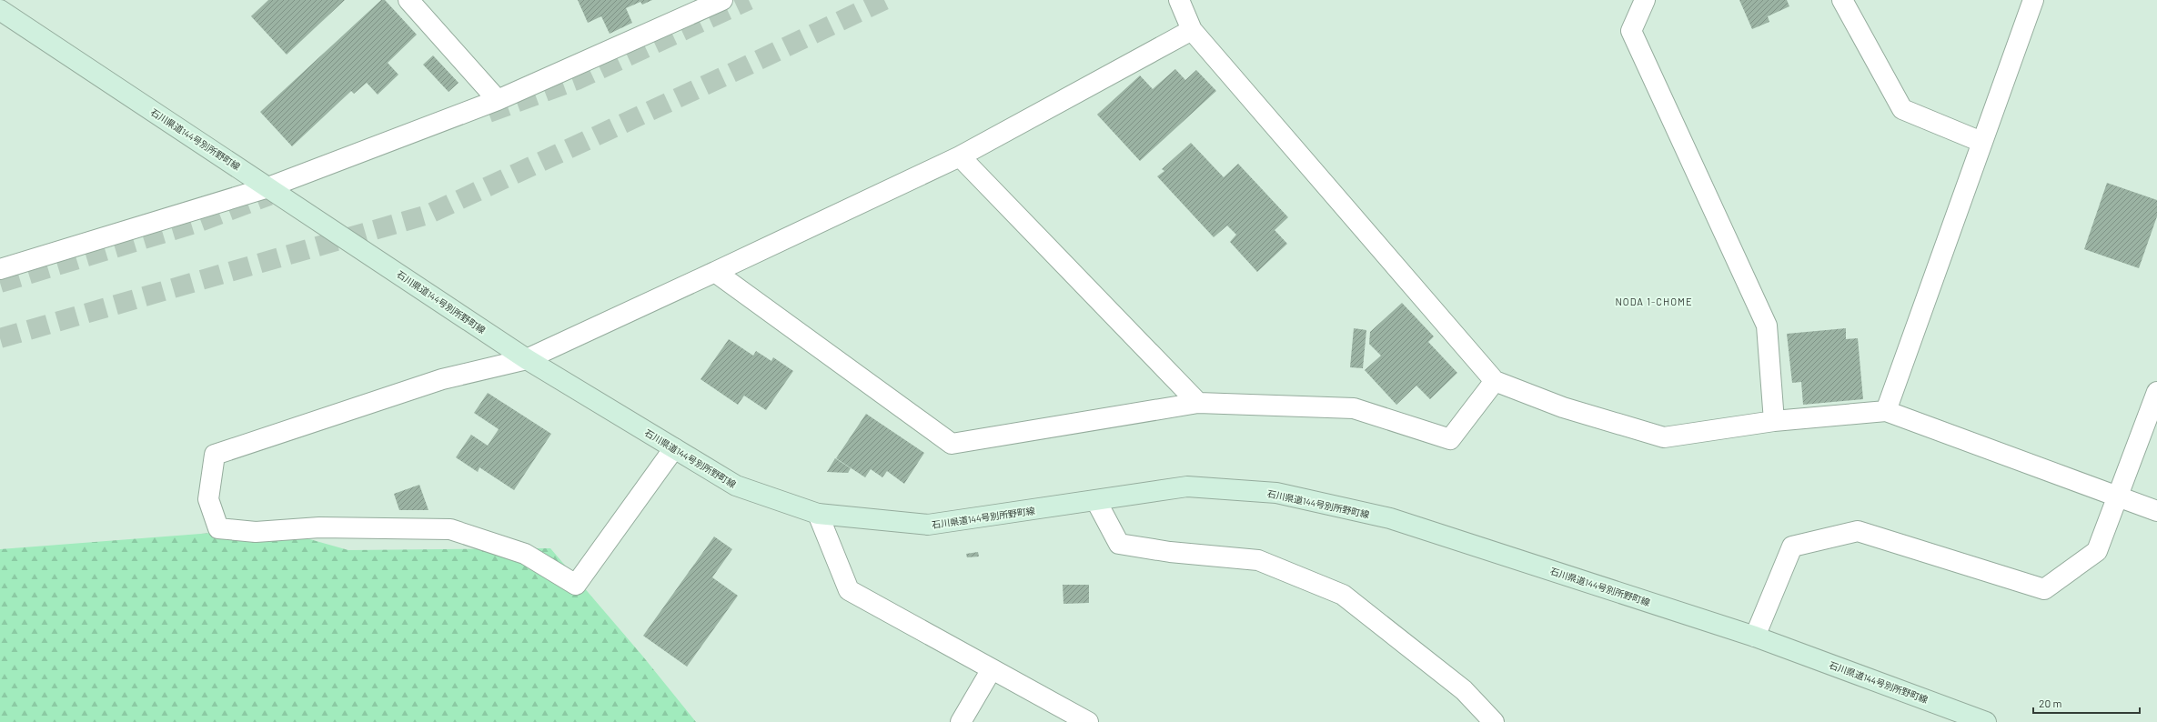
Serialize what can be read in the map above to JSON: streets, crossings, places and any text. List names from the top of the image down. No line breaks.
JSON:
{"streets":{"main road":["石川県道144号別所野町線"]},"districts":["NODA 1-CHOME"],"scale_bar":"20 m"}
